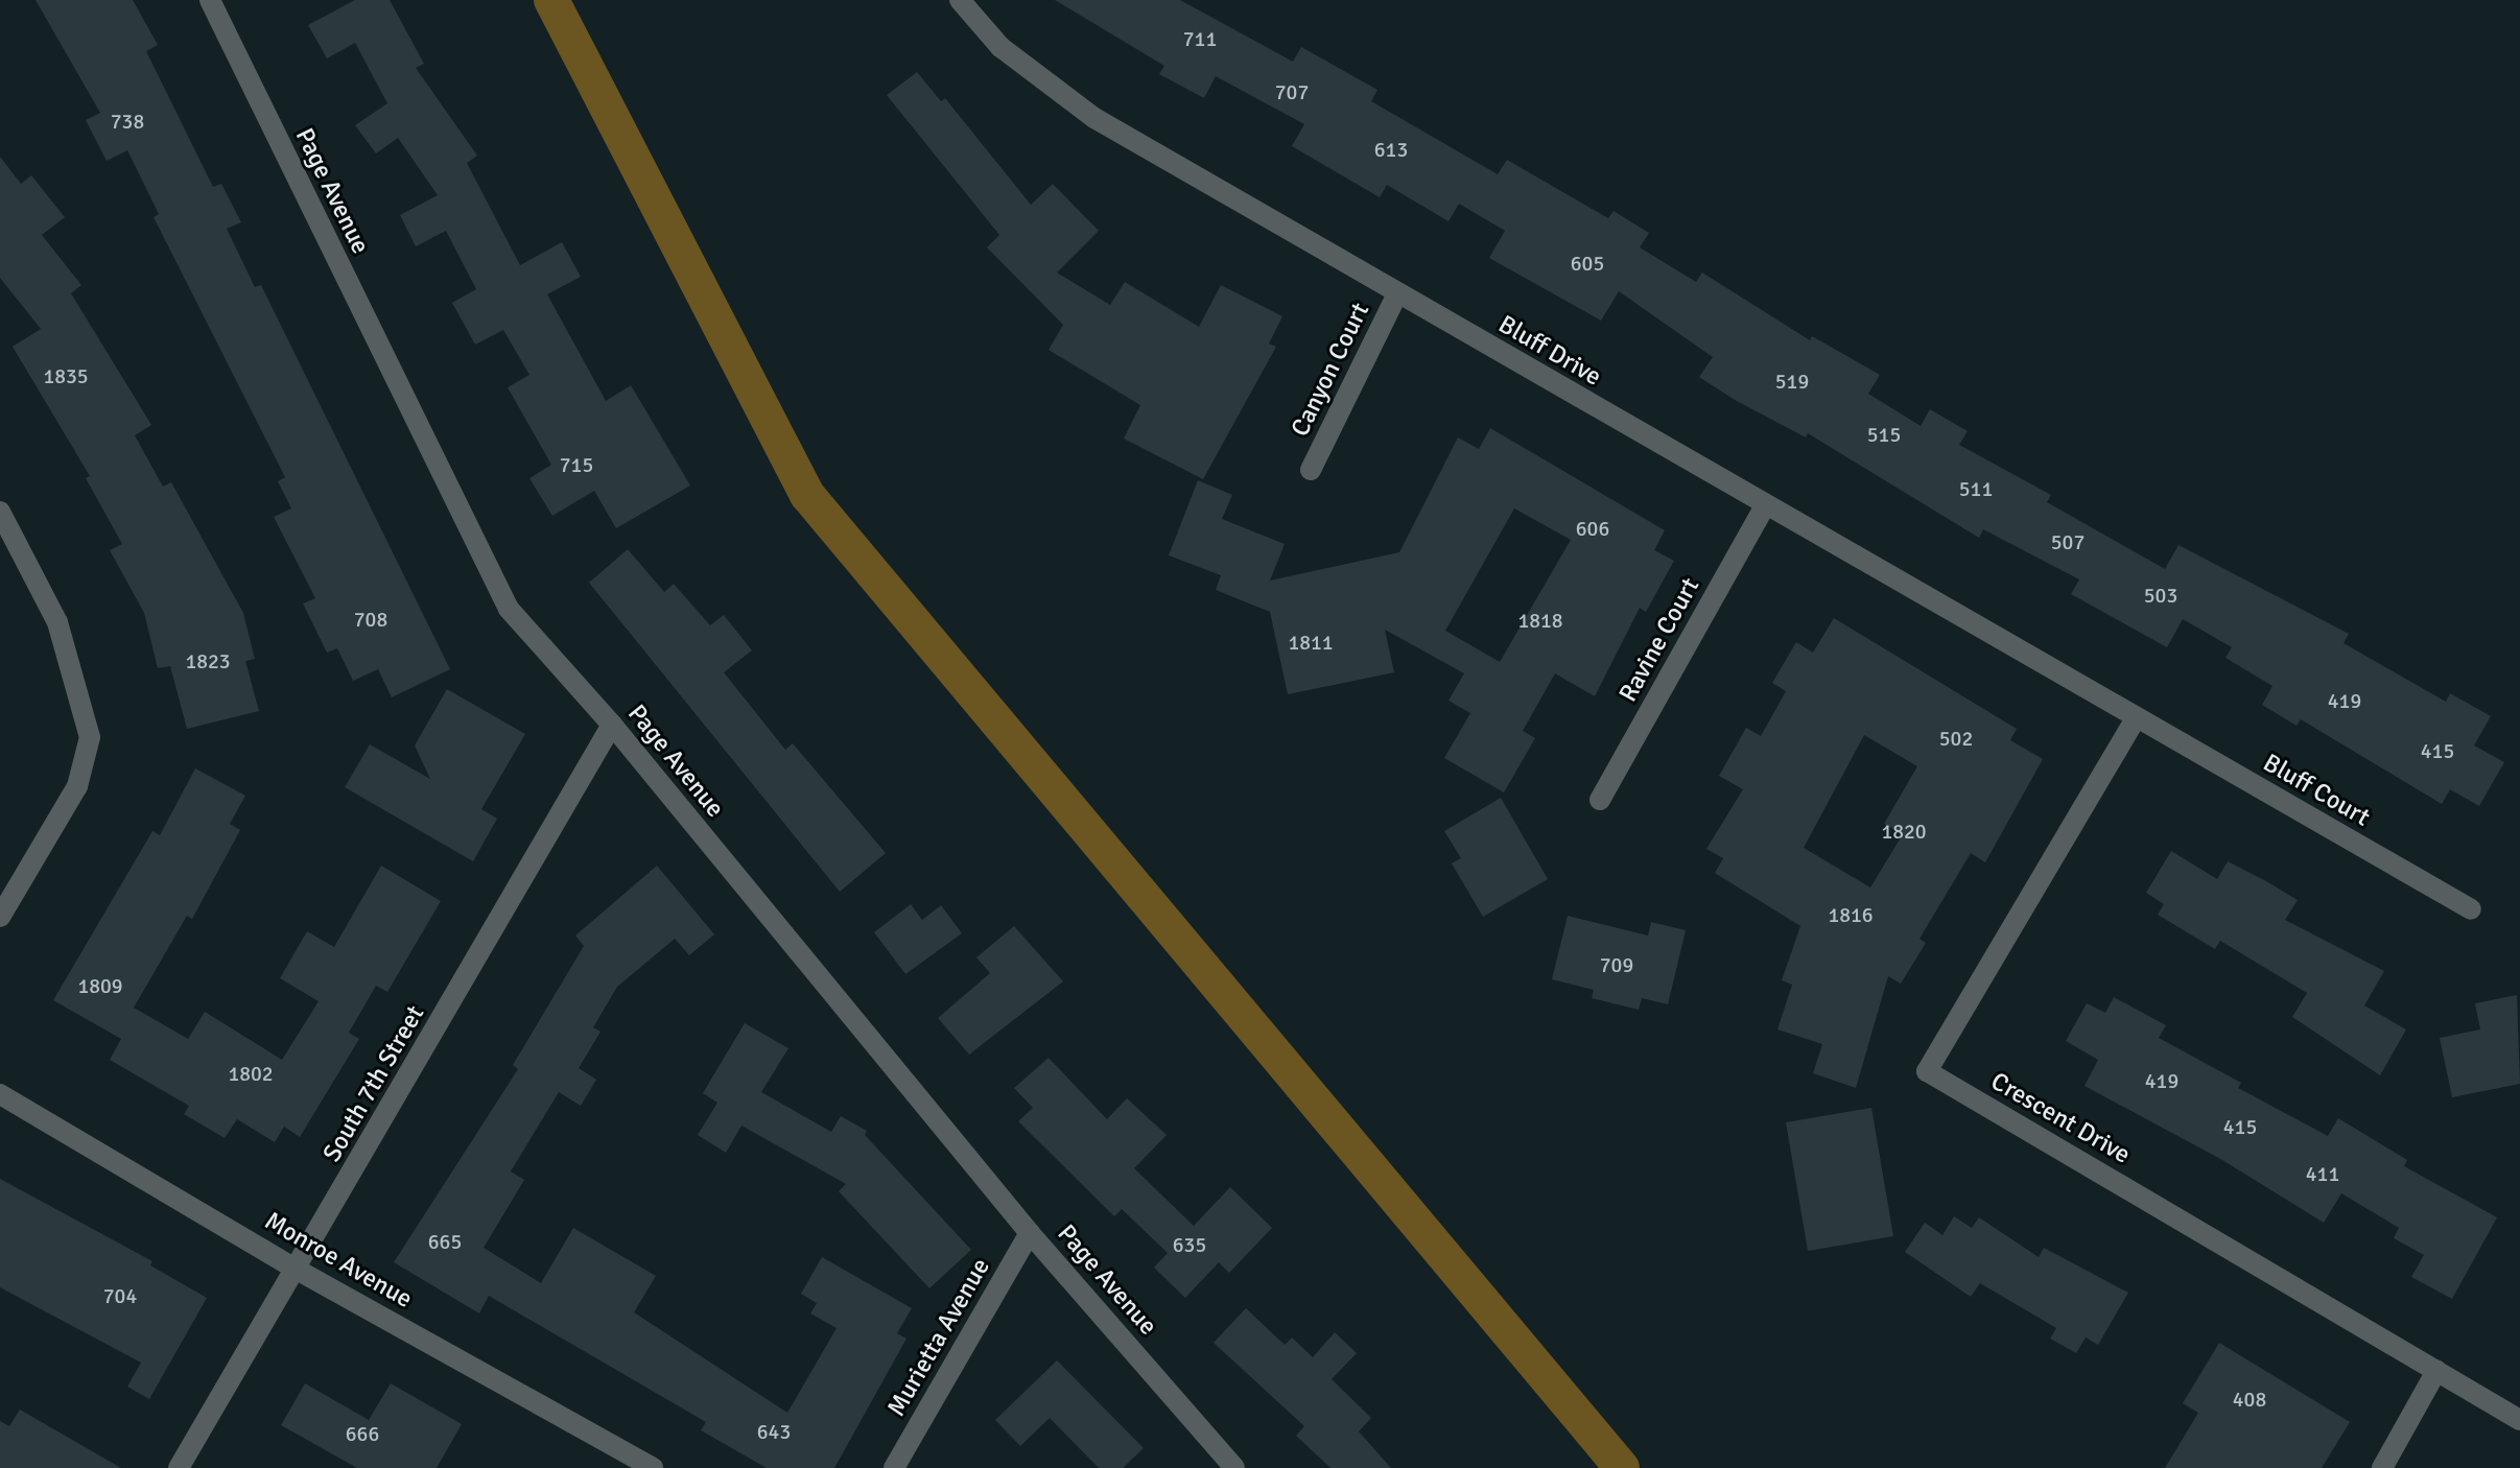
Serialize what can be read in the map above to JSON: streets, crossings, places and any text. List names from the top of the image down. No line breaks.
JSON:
{"streets":{"street":["Page Avenue","Bluff Drive","Canyon Court","Ravine Court","Bluff Court","South 7th Street","Crescent Drive","Monroe Avenue","Murietta Avenue"]},"crossings":[["Page Avenue","South 7th Street"],["Page Avenue","Murietta Avenue"],["Bluff Drive","Canyon Court"],["Bluff Drive","Ravine Court"],["Bluff Drive","Bluff Court"],["Bluff Drive","Crescent Drive"],["Bluff Court","Crescent Drive"],["South 7th Street","Monroe Avenue"]],"house_numbers":["711","707","738","613","605","1835","519","515","715","511","606","507","503","708","1818","1811","1823","419","502","415","1820","1816","709","1809","1802","419","415","411","665","635","704","408","643","666"]}
